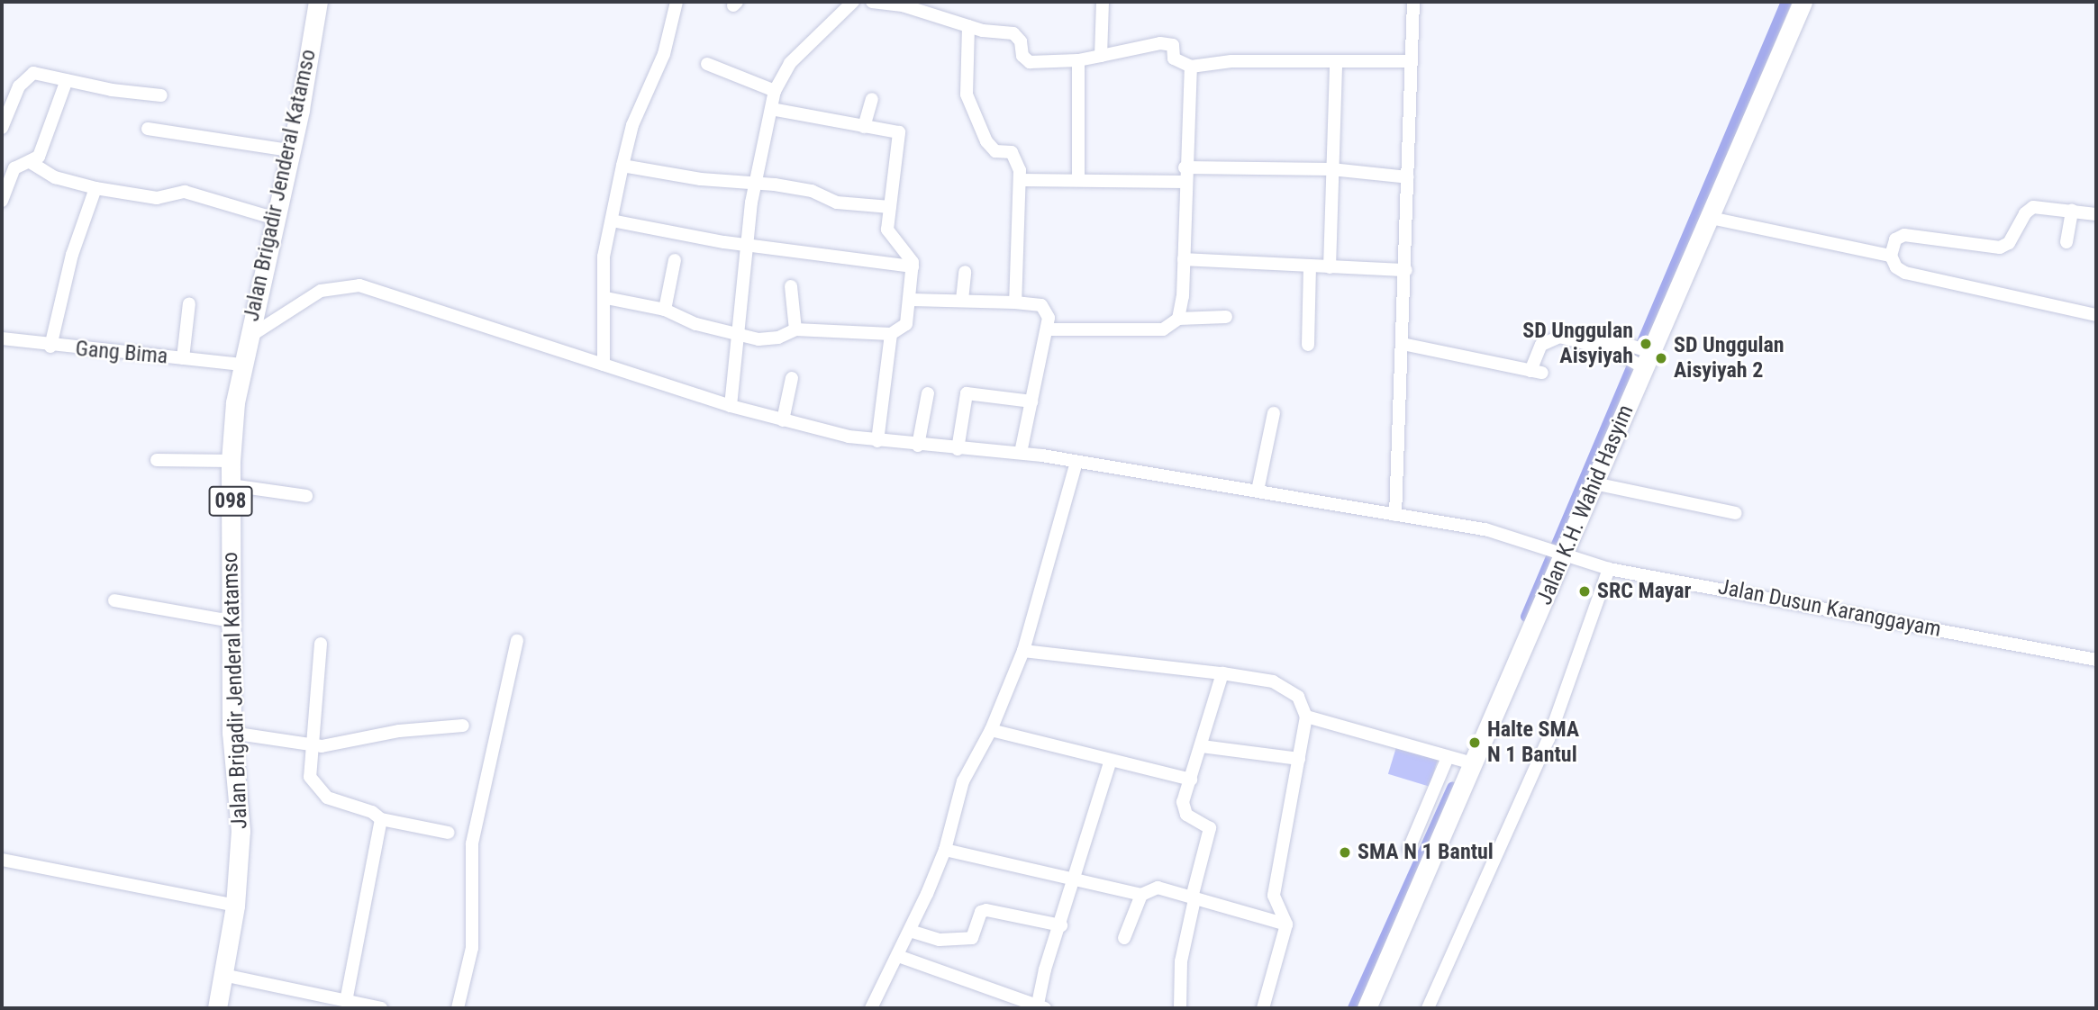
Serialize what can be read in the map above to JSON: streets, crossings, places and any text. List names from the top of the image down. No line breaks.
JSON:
{"streets":{"main road":["Jalan Brigadir Jenderal Katamso","098","Jalan K.H. Wahid Hasyim"],"street":["Gang Bima","Jalan Dusun Karanggayam"]},"crossings":[["Jalan Brigadir Jenderal Katamso","Gang Bima"],["Jalan Brigadir Jenderal Katamso","Jalan Dusun Karanggayam"],["Jalan K.H. Wahid Hasyim","Jalan Dusun Karanggayam"]],"places":["SD Unggulan Aisyiyah","SD Unggulan Aisyiyah 2","SRC Mayar","Halte SMA N 1 Bantul","SMA N 1 Bantul"]}
